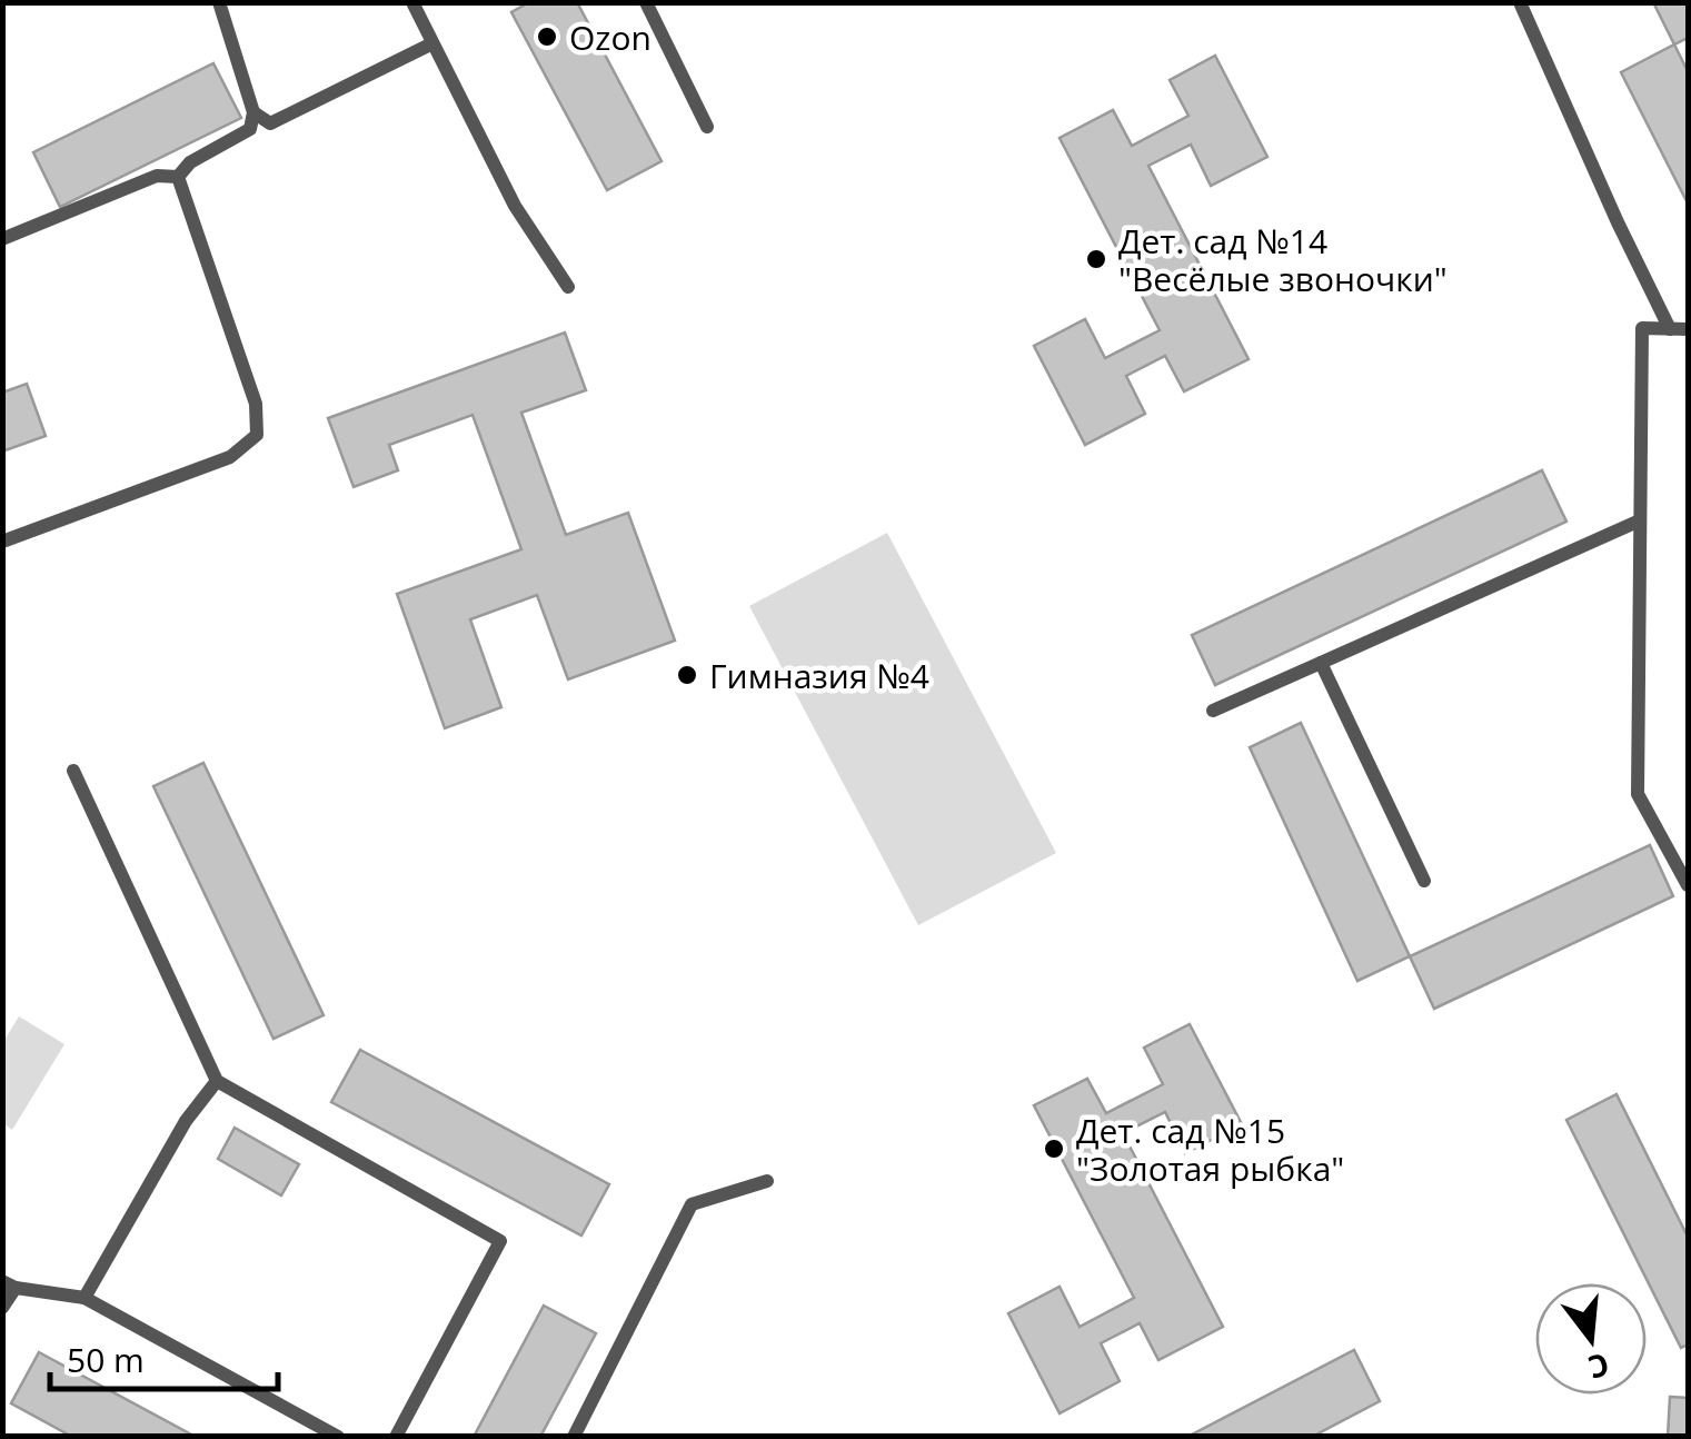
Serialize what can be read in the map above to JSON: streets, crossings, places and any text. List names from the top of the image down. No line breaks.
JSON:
{"places":["Ozon","Дет. сад №14 \"Весёлые звоночки\"","Гимназия №4","Дет. сад №15 \"Золотая рыбка\""],"scale_bar":"50 m","north":"bottom"}
